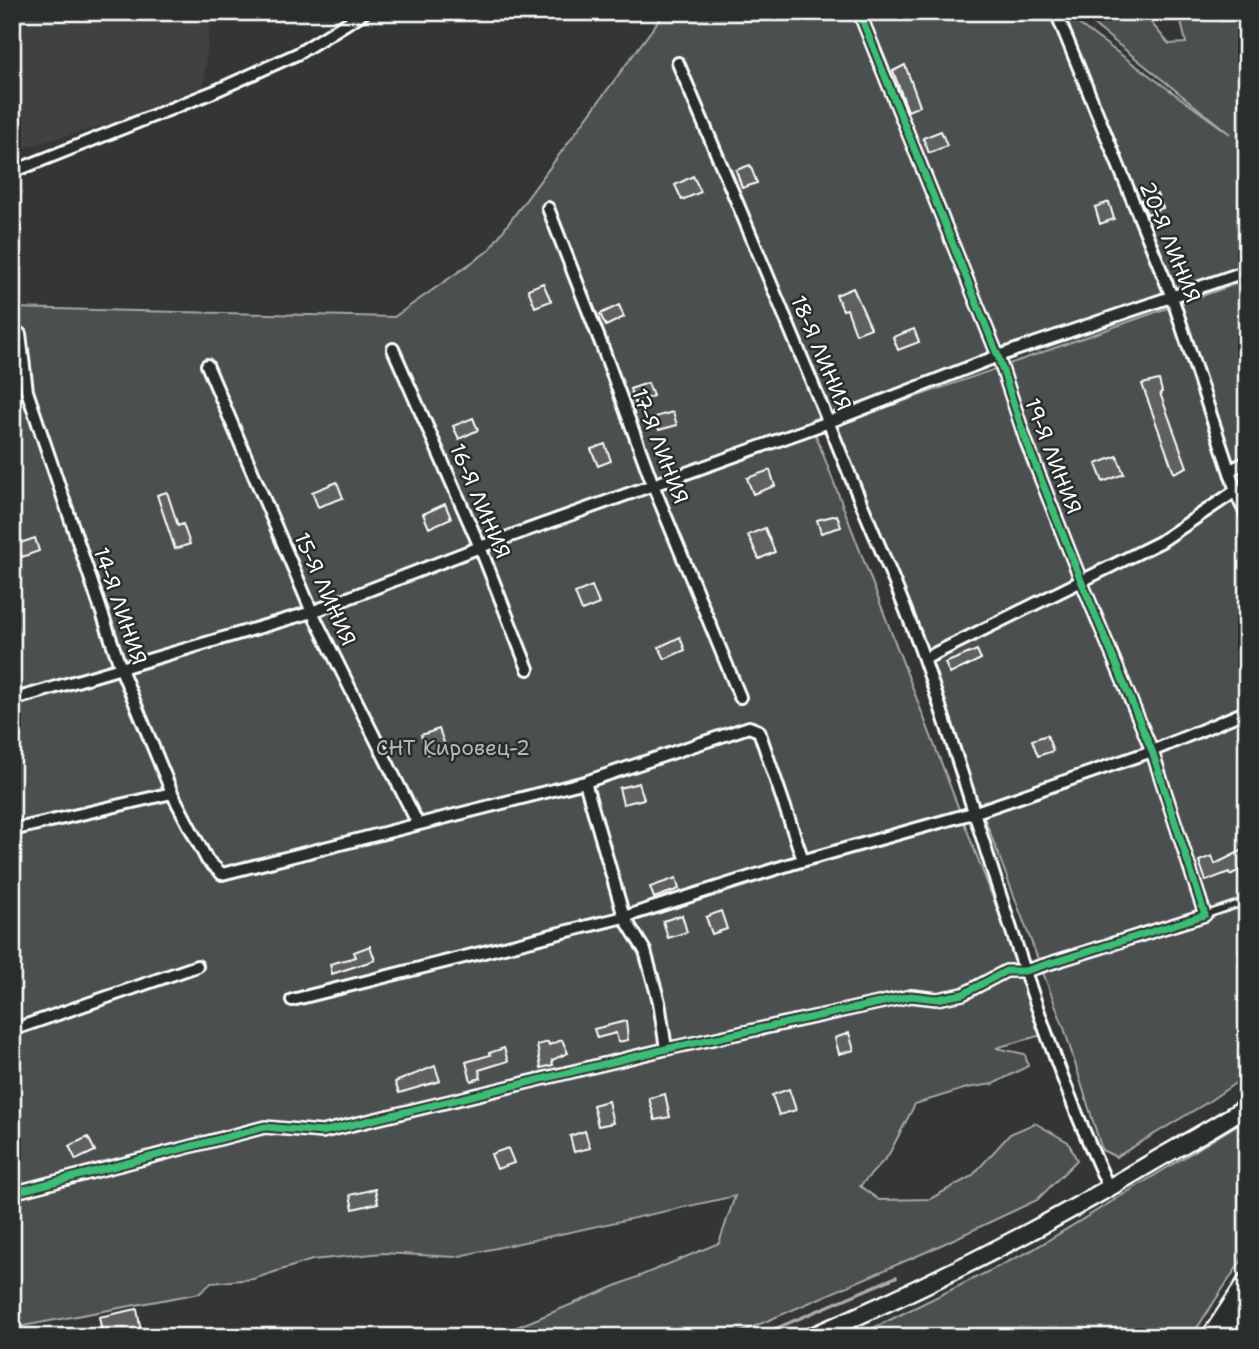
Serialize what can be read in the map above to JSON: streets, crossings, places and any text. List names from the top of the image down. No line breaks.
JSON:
{"streets":{"street":["20-Я ЛИНИЯ","18-Я ЛИНИЯ","17-Я ЛИНИЯ","19-Я ЛИНИЯ","16-Я ЛИНИЯ","15-Я ЛИНИЯ","14-Я ЛИНИЯ"]},"crossings":[["15-Я ЛИНИЯ","14-Я ЛИНИЯ"]],"parks":["СНТ Кировец-2"]}
